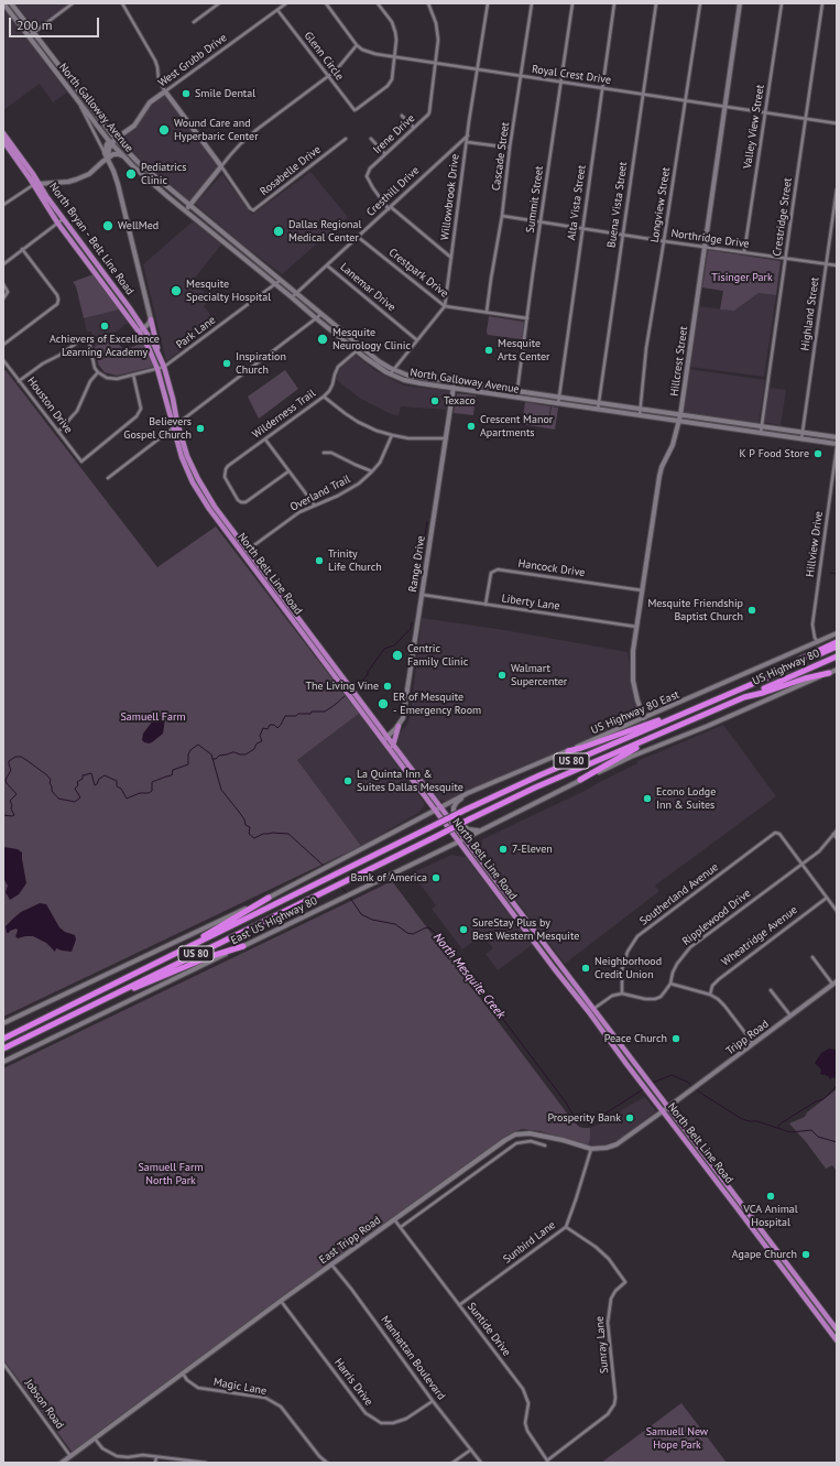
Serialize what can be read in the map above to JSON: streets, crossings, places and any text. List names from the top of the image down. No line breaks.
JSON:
{"streets":{"highway":["US Highway 80","US 80"],"main road":["West Grubb Drive","North Galloway Avenue","North Bryan - Belt Line Road","Hillcrest Street","Range Drive","North Belt Line Road","US Highway 80 East","East US Highway 80","Tripp Road","East Tripp Road"],"street":["Glenn Circle","Royal Crest Drive","Valley View Street","Irene Drive","Cascade Street","Rosabelle Drive","Cresthill Drive","Willowbrook Drive","Summit Street","Alta Vista Street","Buena Vista Street","Longview Street","Crestridge Street","Northridge Drive","Crestpark Drive","Lanemar Drive","Highland Street","Park Lane","Houston Drive","Wilderness Trail","Overland Trail","Hillview Drive","Hancock Drive","Liberty Lane","Southerland Avenue","Ripplewood Drive","Wheatridge Avenue","Sunbird Lane","Suntide Drive","Sunray Lane","Manhattan Boulevard","Harris Drive","Magic Lane","Jobson Road"]},"crossings":[["Glenn Circle","West Grubb Drive"],["Glenn Circle","Royal Crest Drive"],["West Grubb Drive","North Galloway Avenue"],["Royal Crest Drive","Valley View Street"],["Royal Crest Drive","Irene Drive"],["Royal Crest Drive","Cascade Street"],["Royal Crest Drive","Willowbrook Drive"],["Royal Crest Drive","Summit Street"],["Royal Crest Drive","Alta Vista Street"],["Royal Crest Drive","Buena Vista Street"],["Royal Crest Drive","Longview Street"],["Royal Crest Drive","Crestridge Street"],["Royal Crest Drive","Hillcrest Street"],["North Galloway Avenue","Cresthill Drive"],["North Galloway Avenue","Summit Street"],["North Galloway Avenue","Alta Vista Street"],["North Galloway Avenue","Buena Vista Street"],["North Galloway Avenue","Longview Street"],["North Galloway Avenue","Crestridge Street"],["North Galloway Avenue","Highland Street"],["North Galloway Avenue","Park Lane"],["North Galloway Avenue","Hillcrest Street"],["North Galloway Avenue","Wilderness Trail"],["North Galloway Avenue","Hillview Drive"],["North Galloway Avenue","Range Drive"],["Valley View Street","Northridge Drive"],["Irene Drive","Cresthill Drive"],["Cascade Street","Northridge Drive"],["Cascade Street","Crestpark Drive"],["Cresthill Drive","Willowbrook Drive"],["Cresthill Drive","Crestpark Drive"],["Cresthill Drive","Lanemar Drive"],["Willowbrook Drive","Crestpark Drive"],["Summit Street","Northridge Drive"],["Summit Street","Crestpark Drive"],["Alta Vista Street","Northridge Drive"],["Buena Vista Street","Northridge Drive"],["Longview Street","Northridge Drive"],["Crestridge Street","Northridge Drive"],["North Bryan - Belt Line Road","Park Lane"],["North Bryan - Belt Line Road","North Belt Line Road"],["Northridge Drive","Highland Street"],["Northridge Drive","Hillcrest Street"],["Park Lane","Houston Drive"],["Park Lane","North Belt Line Road"],["Hillcrest Street","Hancock Drive"],["Hillcrest Street","Liberty Lane"],["Hillcrest Street","US Highway 80 East"],["Overland Trail","North Belt Line Road"],["Hillview Drive","US Highway 80 East"],["Range Drive","Liberty Lane"],["Hancock Drive","Liberty Lane"],["North Belt Line Road","US Highway 80 East"],["North Belt Line Road","East US Highway 80"],["North Belt Line Road","Tripp Road"],["North Belt Line Road","East Tripp Road"],["US Highway 80","US 80"],["US Highway 80 East","East US Highway 80"],["Southerland Avenue","Ripplewood Drive"],["Tripp Road","East Tripp Road"],["East Tripp Road","Sunbird Lane"],["East Tripp Road","Suntide Drive"],["East Tripp Road","Manhattan Boulevard"],["East Tripp Road","Harris Drive"],["East Tripp Road","Magic Lane"],["East Tripp Road","Jobson Road"],["Sunbird Lane","Suntide Drive"],["Sunbird Lane","Sunray Lane"],["Suntide Drive","Sunray Lane"],["Manhattan Boulevard","Harris Drive"]],"water":["North Mesquite Creek"],"parks":["Tisinger Park","Samuell Farm","Samuell Farm North Park","Samuell New Hope Park"],"places":["Smile Dental","Wound Care and Hyperbaric Center","Pediatrics Clinic","WellMed","Dallas Regional Medical Center","Mesquite Specialty Hospital","Achievers of Excellence Learning Academy","Mesquite Neurology Clinic","Mesquite Arts Center","Inspiration Church","Texaco","Crescent Manor Apartments","Believers Gospel Church","K P Food Store","Trinity Life Church","Mesquite Friendship Baptist Church","Centric Family Clinic","Walmart Supercenter","The Living Vine","ER of Mesquite - Emergency Room","La Quinta Inn & Suites Dallas Mesquite","Econo Lodge Inn & Suites","7-Eleven","Bank of America","SureStay Plus by Best Western Mesquite","Neighborhood Credit Union","Peace Church","Prosperity Bank","VCA Animal Hospital","Agape Church"],"scale_bar":"200 m"}
